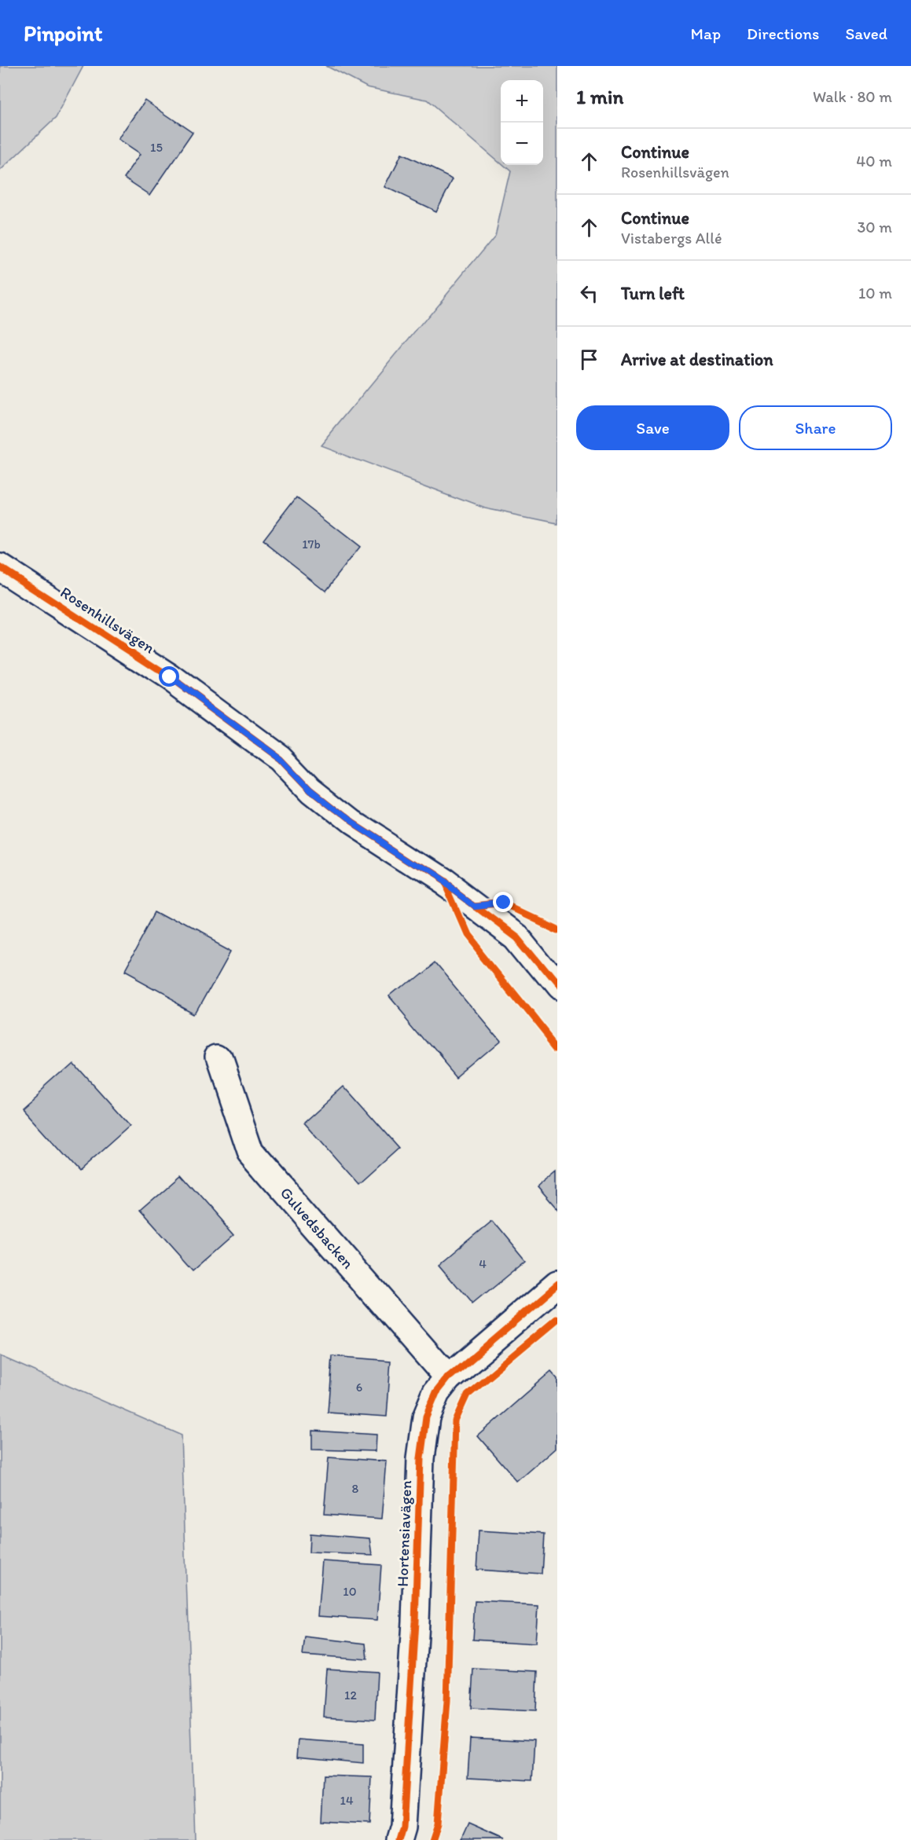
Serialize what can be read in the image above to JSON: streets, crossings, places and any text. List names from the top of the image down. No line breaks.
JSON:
{"streets":{"street":["Rosenhillsvägen","Gulvedsbacken","Hortensiavägen"]},"crossings":[["Gulvedsbacken","Hortensiavägen"]],"house_numbers":["15","17b","4","6","8","10","12","14"],"page":{"header":"Pinpoint","nav":["Map","Directions","Saved"],"heading":["1 min","Walk · 80 m"],"map_buttons":["+","−"],"list":[["Continue","Rosenhillsvägen","40 m"],["Continue","Vistabergs Allé","30 m"],["Turn left","10 m"],"Arrive at destination"],"buttons":["Save","Share"]}}
